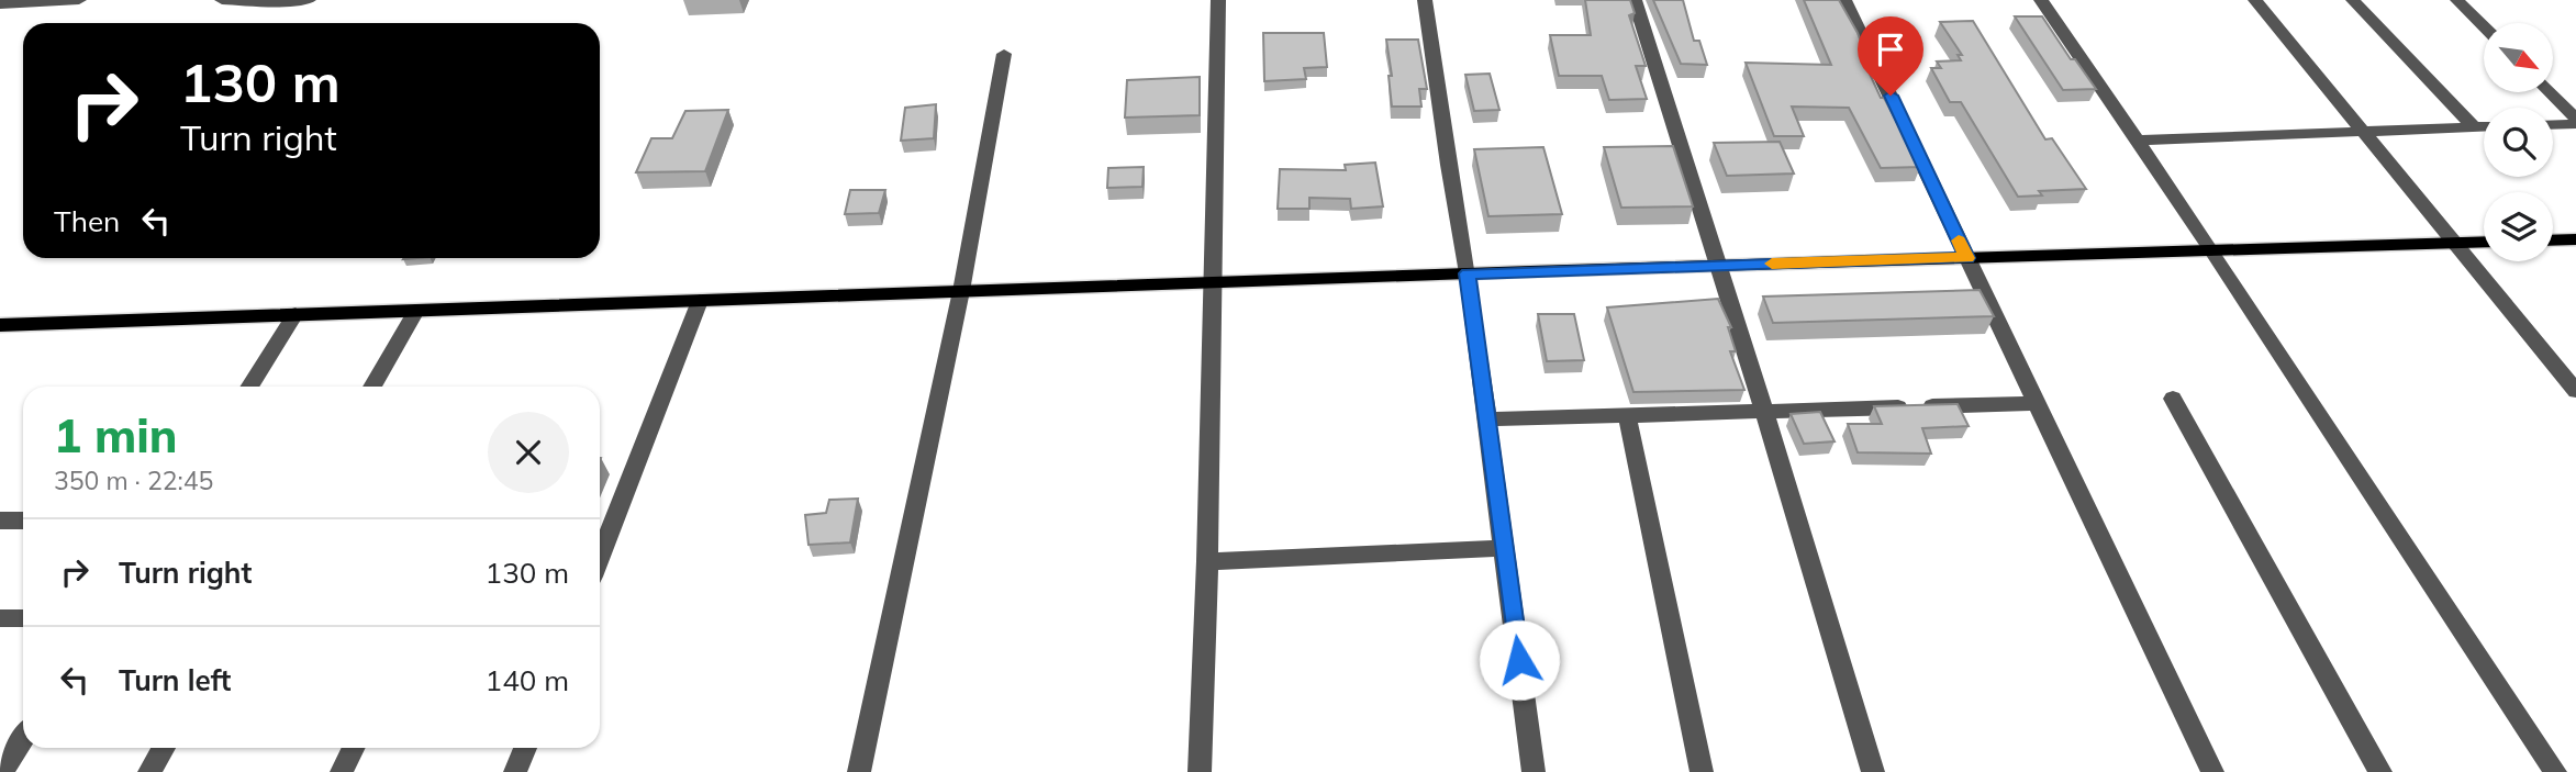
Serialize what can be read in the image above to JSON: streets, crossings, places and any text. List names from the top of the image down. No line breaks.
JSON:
{"north":"bottom right","page":{"turn":["130 m","Turn right"],"then":"Then","heading":["1 min","350 m · 22:45"],"list":[{"name":"Turn right","value":"130 m"},{"name":"Turn left","value":"140 m"}]}}
